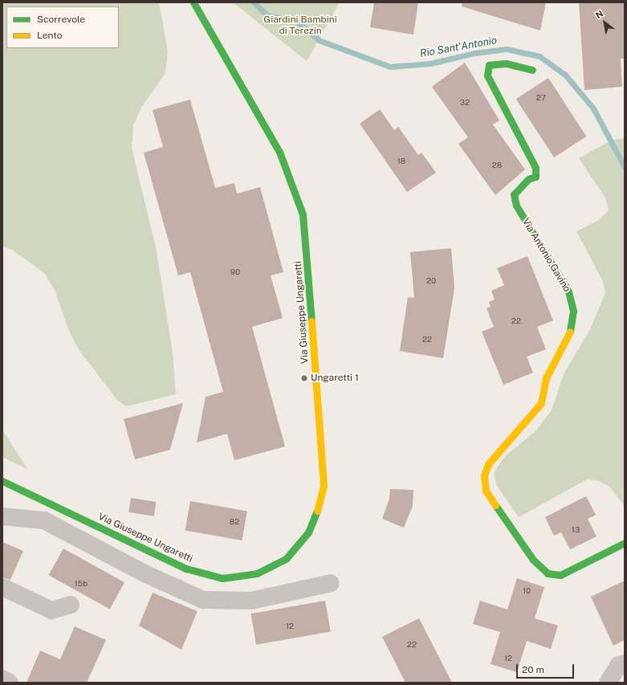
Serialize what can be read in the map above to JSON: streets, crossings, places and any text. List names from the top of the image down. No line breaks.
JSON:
{"streets":{"street":["Via Antonio Gavino","Via Giuseppe Ungaretti"]},"water":["Rio Sant'Antonio"],"parks":["Giardini Bambini di Terezin"],"places":["Ungaretti 1"],"house_numbers":["27","32","18","28","90","20","22","22","82","13","15b","10","12","22","12"],"legend":["Scorrevole","Lento"],"scale_bar":"20 m","north":"top left"}
